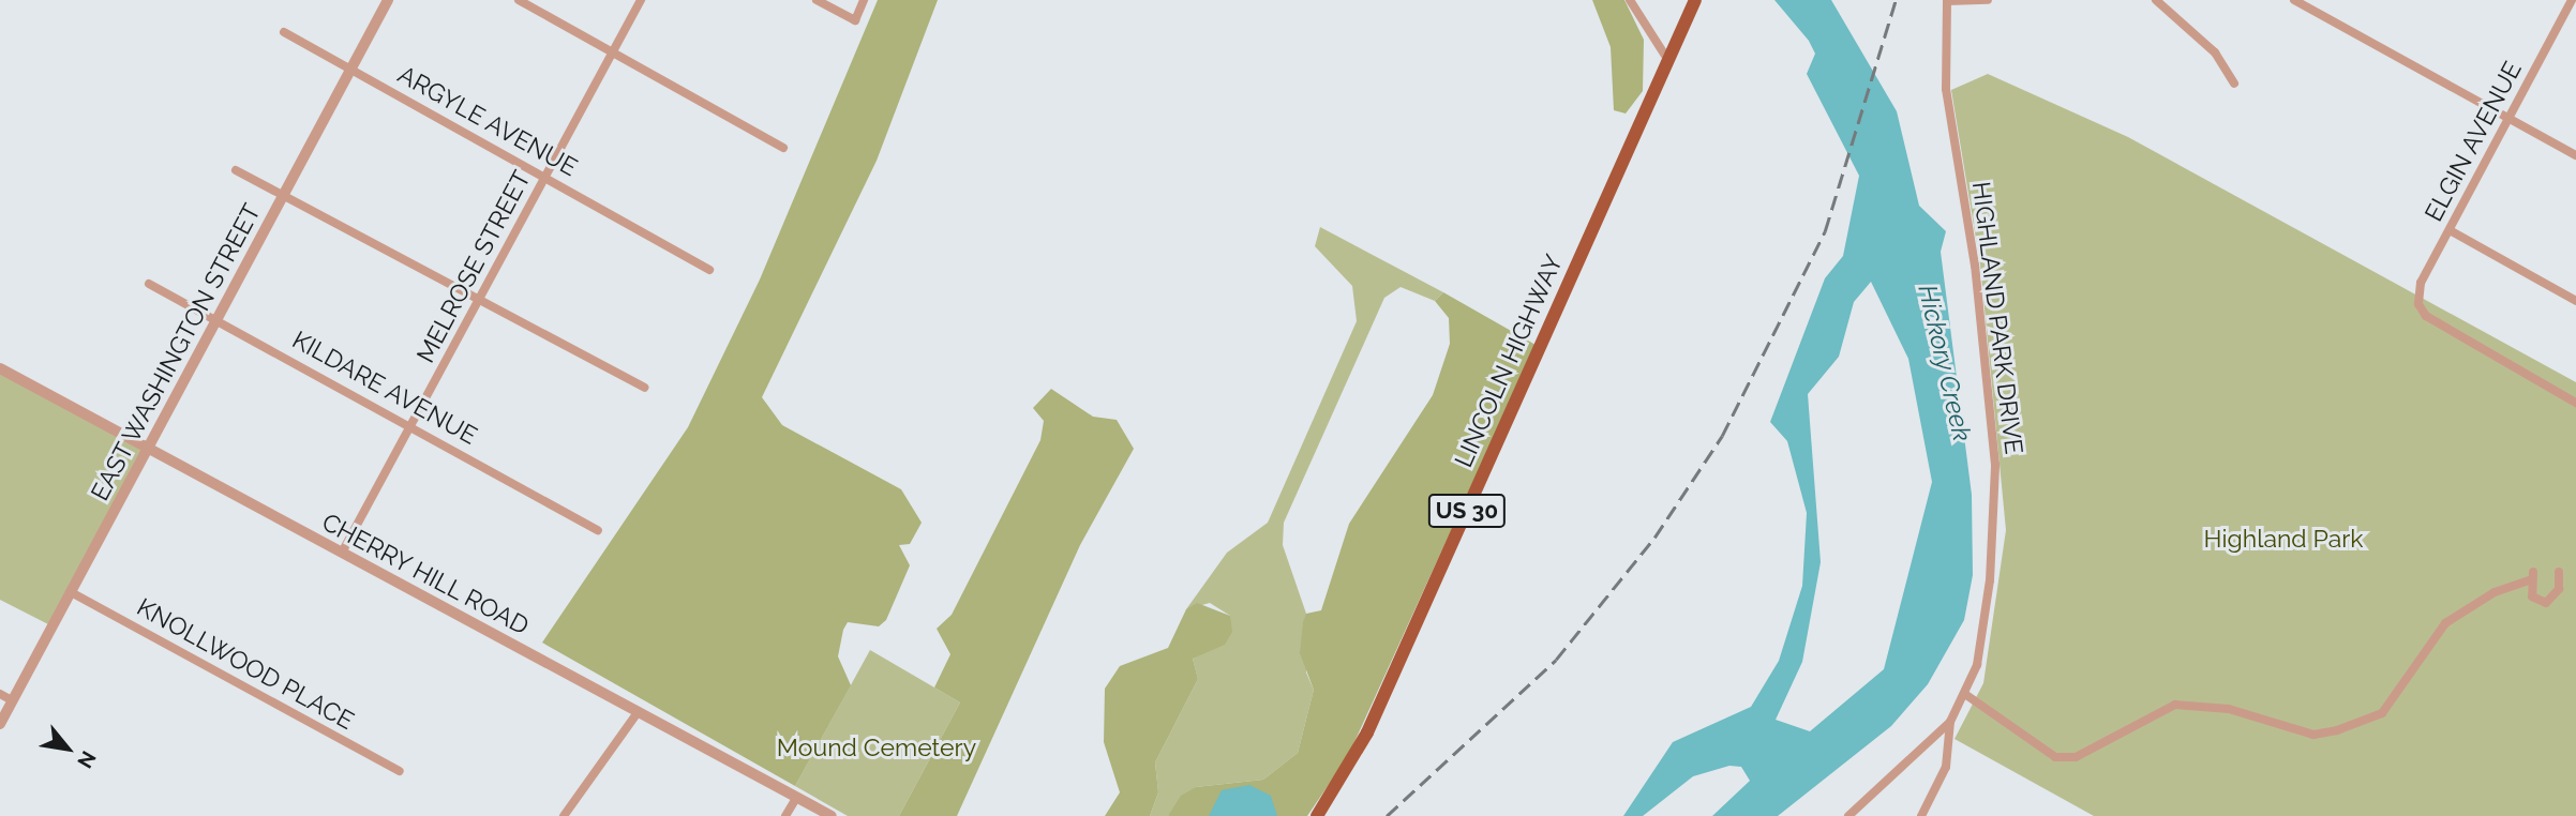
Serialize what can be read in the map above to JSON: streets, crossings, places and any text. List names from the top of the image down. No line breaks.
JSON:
{"streets":{"main road":["LINCOLN HIGHWAY","US 30"],"street":["ARGYLE AVENUE","ELGIN AVENUE","MELROSE STREET","HIGHLAND PARK DRIVE","EAST WASHINGTON STREET","KILDARE AVENUE","CHERRY HILL ROAD","KNOLLWOOD PLACE"]},"crossings":[["ARGYLE AVENUE","MELROSE STREET"],["ARGYLE AVENUE","EAST WASHINGTON STREET"],["MELROSE STREET","KILDARE AVENUE"],["MELROSE STREET","CHERRY HILL ROAD"],["EAST WASHINGTON STREET","KILDARE AVENUE"],["EAST WASHINGTON STREET","CHERRY HILL ROAD"],["EAST WASHINGTON STREET","KNOLLWOOD PLACE"]],"water":["Hickory Creek"],"parks":["Highland Park","Mound Cemetery"],"north":"bottom right"}
